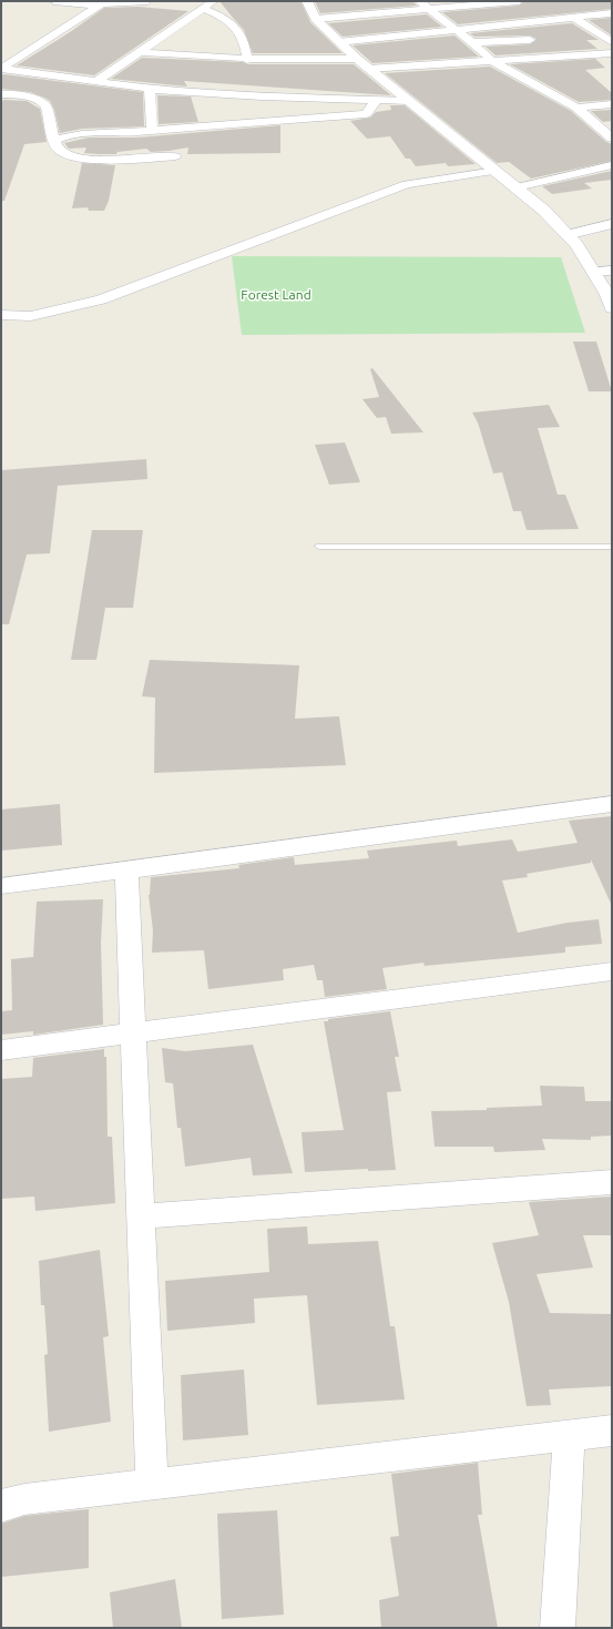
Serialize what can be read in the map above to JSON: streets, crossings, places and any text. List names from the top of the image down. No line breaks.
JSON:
{"parks":["Forest Land"]}
